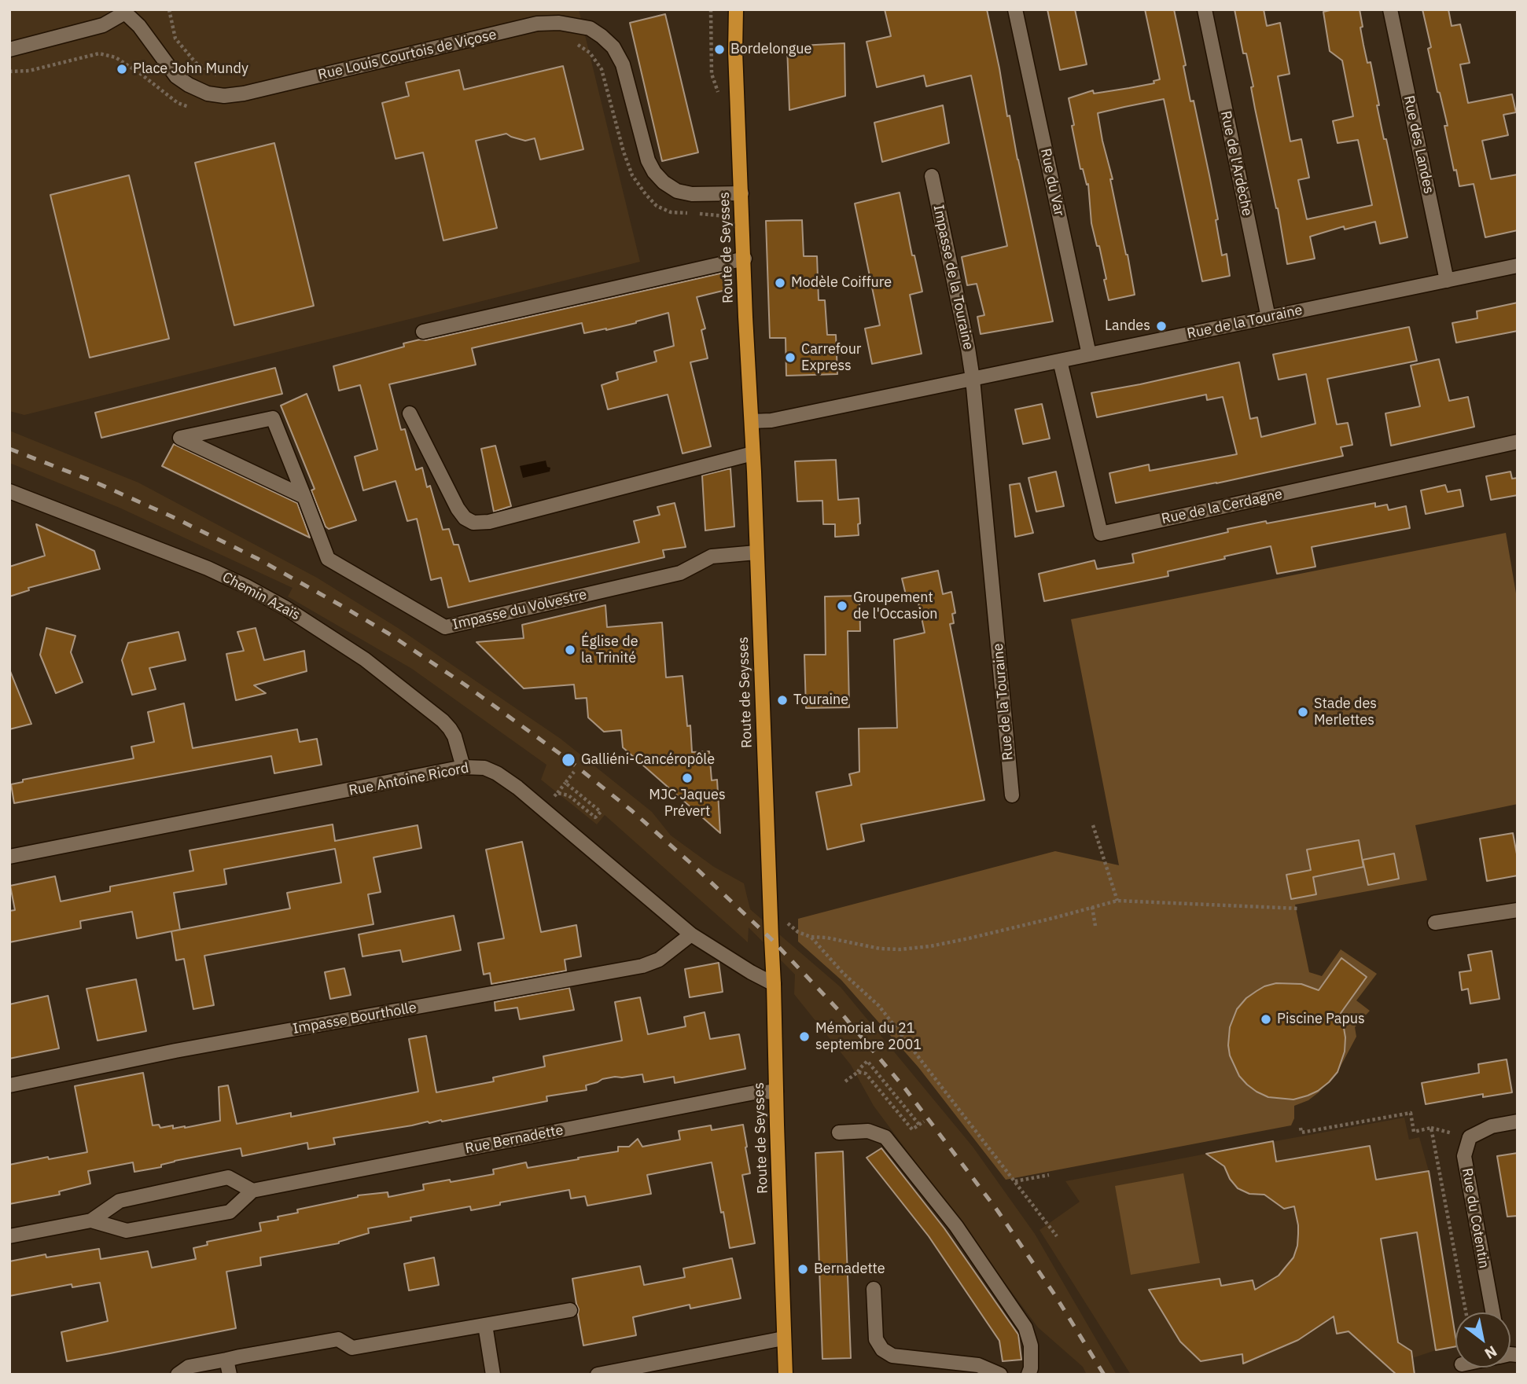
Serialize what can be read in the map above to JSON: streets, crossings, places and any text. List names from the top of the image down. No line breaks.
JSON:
{"streets":{"main road":["Route de Seysses"],"street":["Rue Louis Courtois de Viçose","Rue des Landes","Rue de l'Ardèche","Rue du Var","Impasse de la Touraine","Rue de la Touraine","Rue de la Cerdagne","Chemin Azaïs","Impasse du Volvestre","Rue Antoine Ricord","Impasse Bourtholle","Rue Bernadette","Rue du Cotentin"]},"crossings":[["Rue Louis Courtois de Viçose","Route de Seysses"],["Rue des Landes","Rue de la Touraine"],["Rue de l'Ardèche","Rue de la Touraine"],["Rue du Var","Rue de la Touraine"],["Route de Seysses","Rue de la Touraine"],["Route de Seysses","Impasse du Volvestre"],["Route de Seysses","Rue Antoine Ricord"],["Route de Seysses","Rue Bernadette"],["Impasse de la Touraine","Rue de la Touraine"],["Rue de la Touraine","Rue de la Cerdagne"],["Chemin Azaïs","Rue Antoine Ricord"],["Rue Antoine Ricord","Impasse Bourtholle"]],"places":["Bordelongue","Place John Mundy","Modèle Coiffure","Landes","Carrefour Express","Groupement de l'Occasion","Église de la Trinité","Touraine","Stade des Merlettes","Galliéni-Cancéropôle","MJC Jaques Prévert","Piscine Papus","Mémorial du 21 septembre 2001","Bernadette"],"north":"bottom right"}
